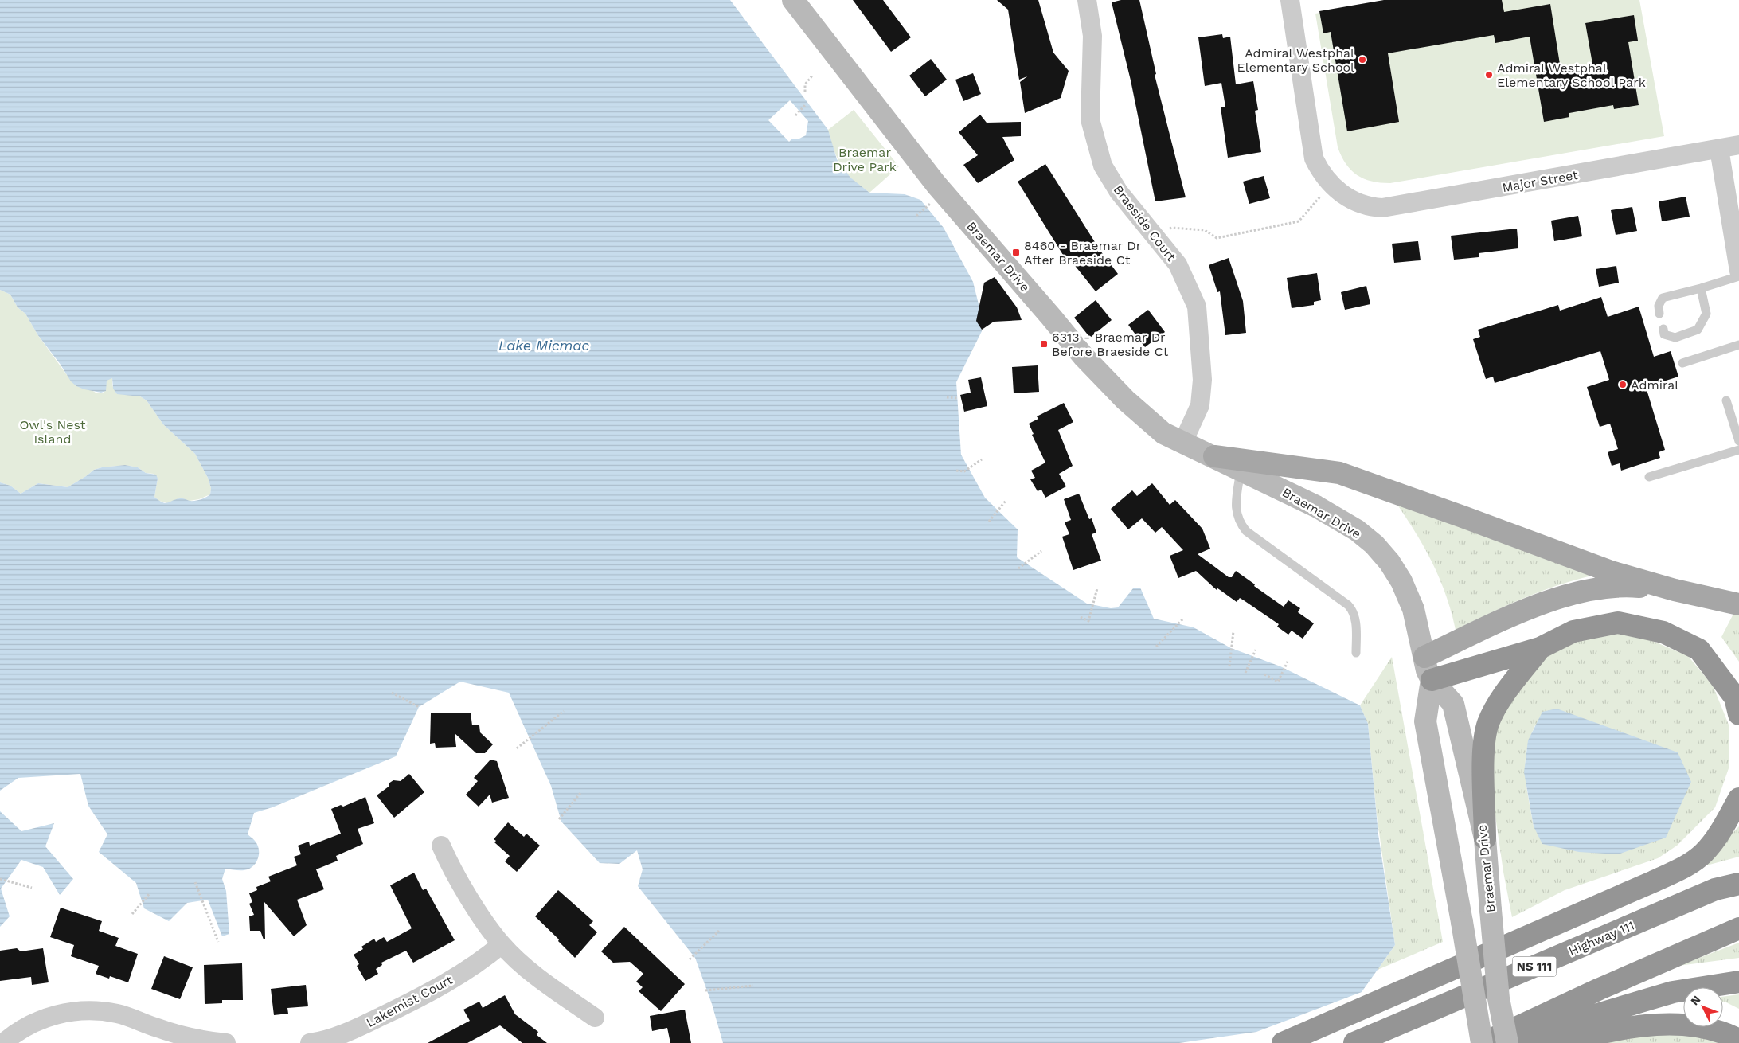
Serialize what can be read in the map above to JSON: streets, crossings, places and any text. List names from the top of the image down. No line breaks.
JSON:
{"streets":{"highway":["Highway 111","NS 111"],"main road":["Braemar Drive"],"street":["Major Street","Braeside Court","Lakemist Court"]},"crossings":[["Braeside Court","Braemar Drive"]],"water":["Lake Micmac"],"parks":["Braemar Drive Park","Owl's Nest Island"],"places":{"other":["Admiral Westphal Elementary School","Admiral Westphal Elementary School Park","Admiral"],"transit":["8460 - Braemar Dr After Braeside Ct","6313 - Braemar Dr Before Braeside Ct"]},"north":"top left"}
